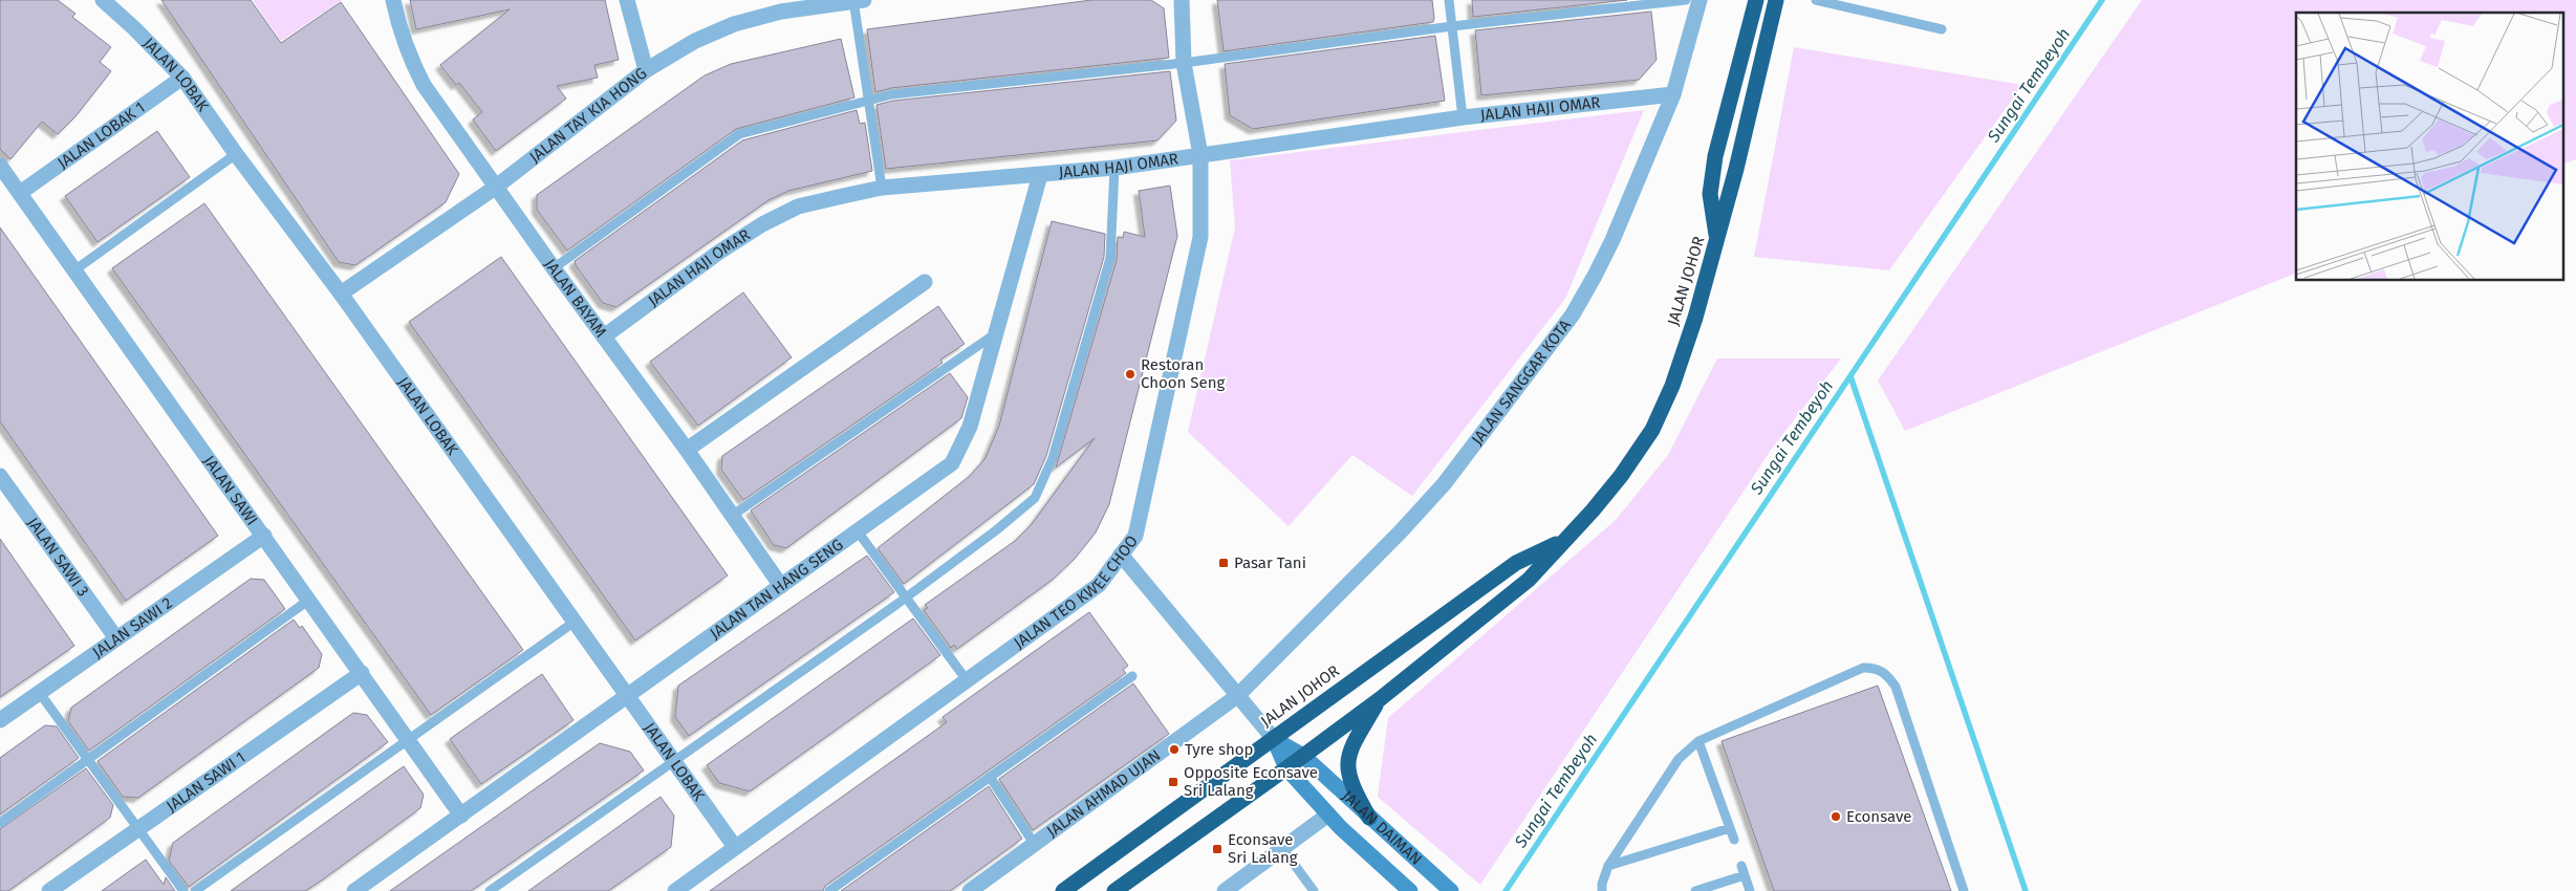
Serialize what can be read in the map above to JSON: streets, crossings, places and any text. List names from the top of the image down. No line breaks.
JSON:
{"streets":{"highway":["JALAN JOHOR"],"street":["JALAN LOBAK","JALAN HAJI OMAR","JALAN TAY KIA HONG","JALAN LOBAK 1","JALAN BAYAM","JALAN SANGGAR KOTA","JALAN SAWI","JALAN SAWI 3","JALAN TAN HANG SENG","JALAN TEO KWEE CHOO","JALAN SAWI 2","JALAN SAWI 1","JALAN AHMAD UJAN","JALAN DAIMAN"]},"crossings":[["JALAN LOBAK","JALAN TAY KIA HONG"],["JALAN LOBAK","JALAN LOBAK 1"],["JALAN LOBAK","JALAN TAN HANG SENG"],["JALAN LOBAK","JALAN TEO KWEE CHOO"],["JALAN HAJI OMAR","JALAN BAYAM"],["JALAN HAJI OMAR","JALAN SANGGAR KOTA"],["JALAN HAJI OMAR","JALAN TAN HANG SENG"],["JALAN HAJI OMAR","JALAN TEO KWEE CHOO"],["JALAN TAY KIA HONG","JALAN BAYAM"],["JALAN LOBAK 1","JALAN SAWI"],["JALAN JOHOR","JALAN DAIMAN"],["JALAN BAYAM","JALAN TAN HANG SENG"],["JALAN SANGGAR KOTA","JALAN AHMAD UJAN"],["JALAN SAWI","JALAN TAN HANG SENG"],["JALAN SAWI","JALAN SAWI 2"],["JALAN SAWI","JALAN SAWI 1"],["JALAN SAWI 3","JALAN SAWI 2"]],"water":["Sungai Tembeyoh"],"places":{"other":["Restoran Choon Seng","Tyre shop","Econsave"],"transit":["Pasar Tani","Opposite Econsave Sri Lalang","Econsave Sri Lalang"]}}
